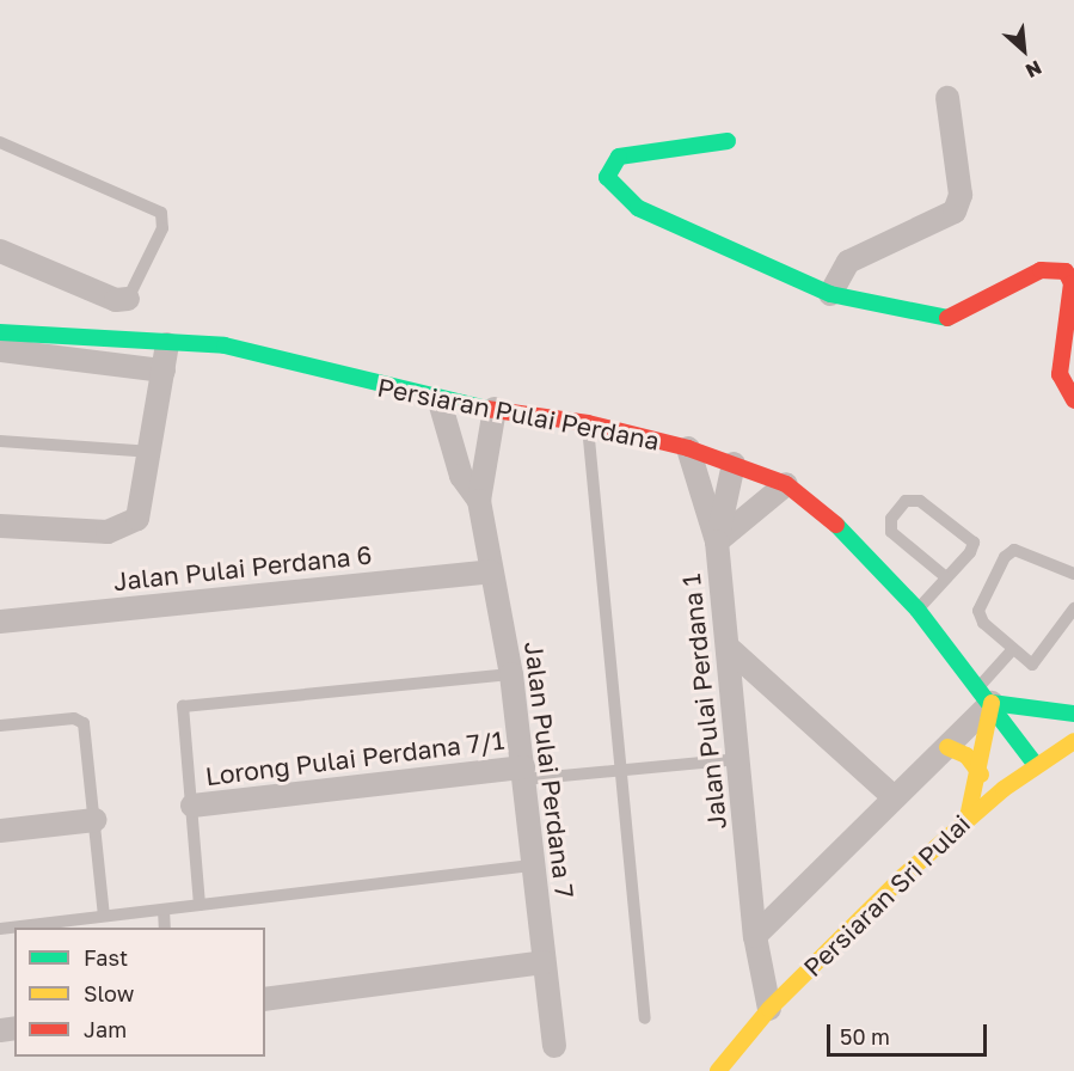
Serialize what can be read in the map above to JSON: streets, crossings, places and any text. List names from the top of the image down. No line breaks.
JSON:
{"streets":{"street":["Persiaran Pulai Perdana","Jalan Pulai Perdana 6","Jalan Pulai Perdana 1","Lorong Pulai Perdana 7/1","Jalan Pulai Perdana 7","Persiaran Sri Pulai"]},"crossings":[["Persiaran Pulai Perdana","Jalan Pulai Perdana 1"],["Persiaran Pulai Perdana","Jalan Pulai Perdana 7"],["Persiaran Pulai Perdana","Persiaran Sri Pulai"],["Jalan Pulai Perdana 6","Jalan Pulai Perdana 7"],["Jalan Pulai Perdana 1","Persiaran Sri Pulai"],["Lorong Pulai Perdana 7/1","Jalan Pulai Perdana 7"]],"legend":["Fast","Slow","Jam"],"scale_bar":"50 m","north":"bottom right"}
